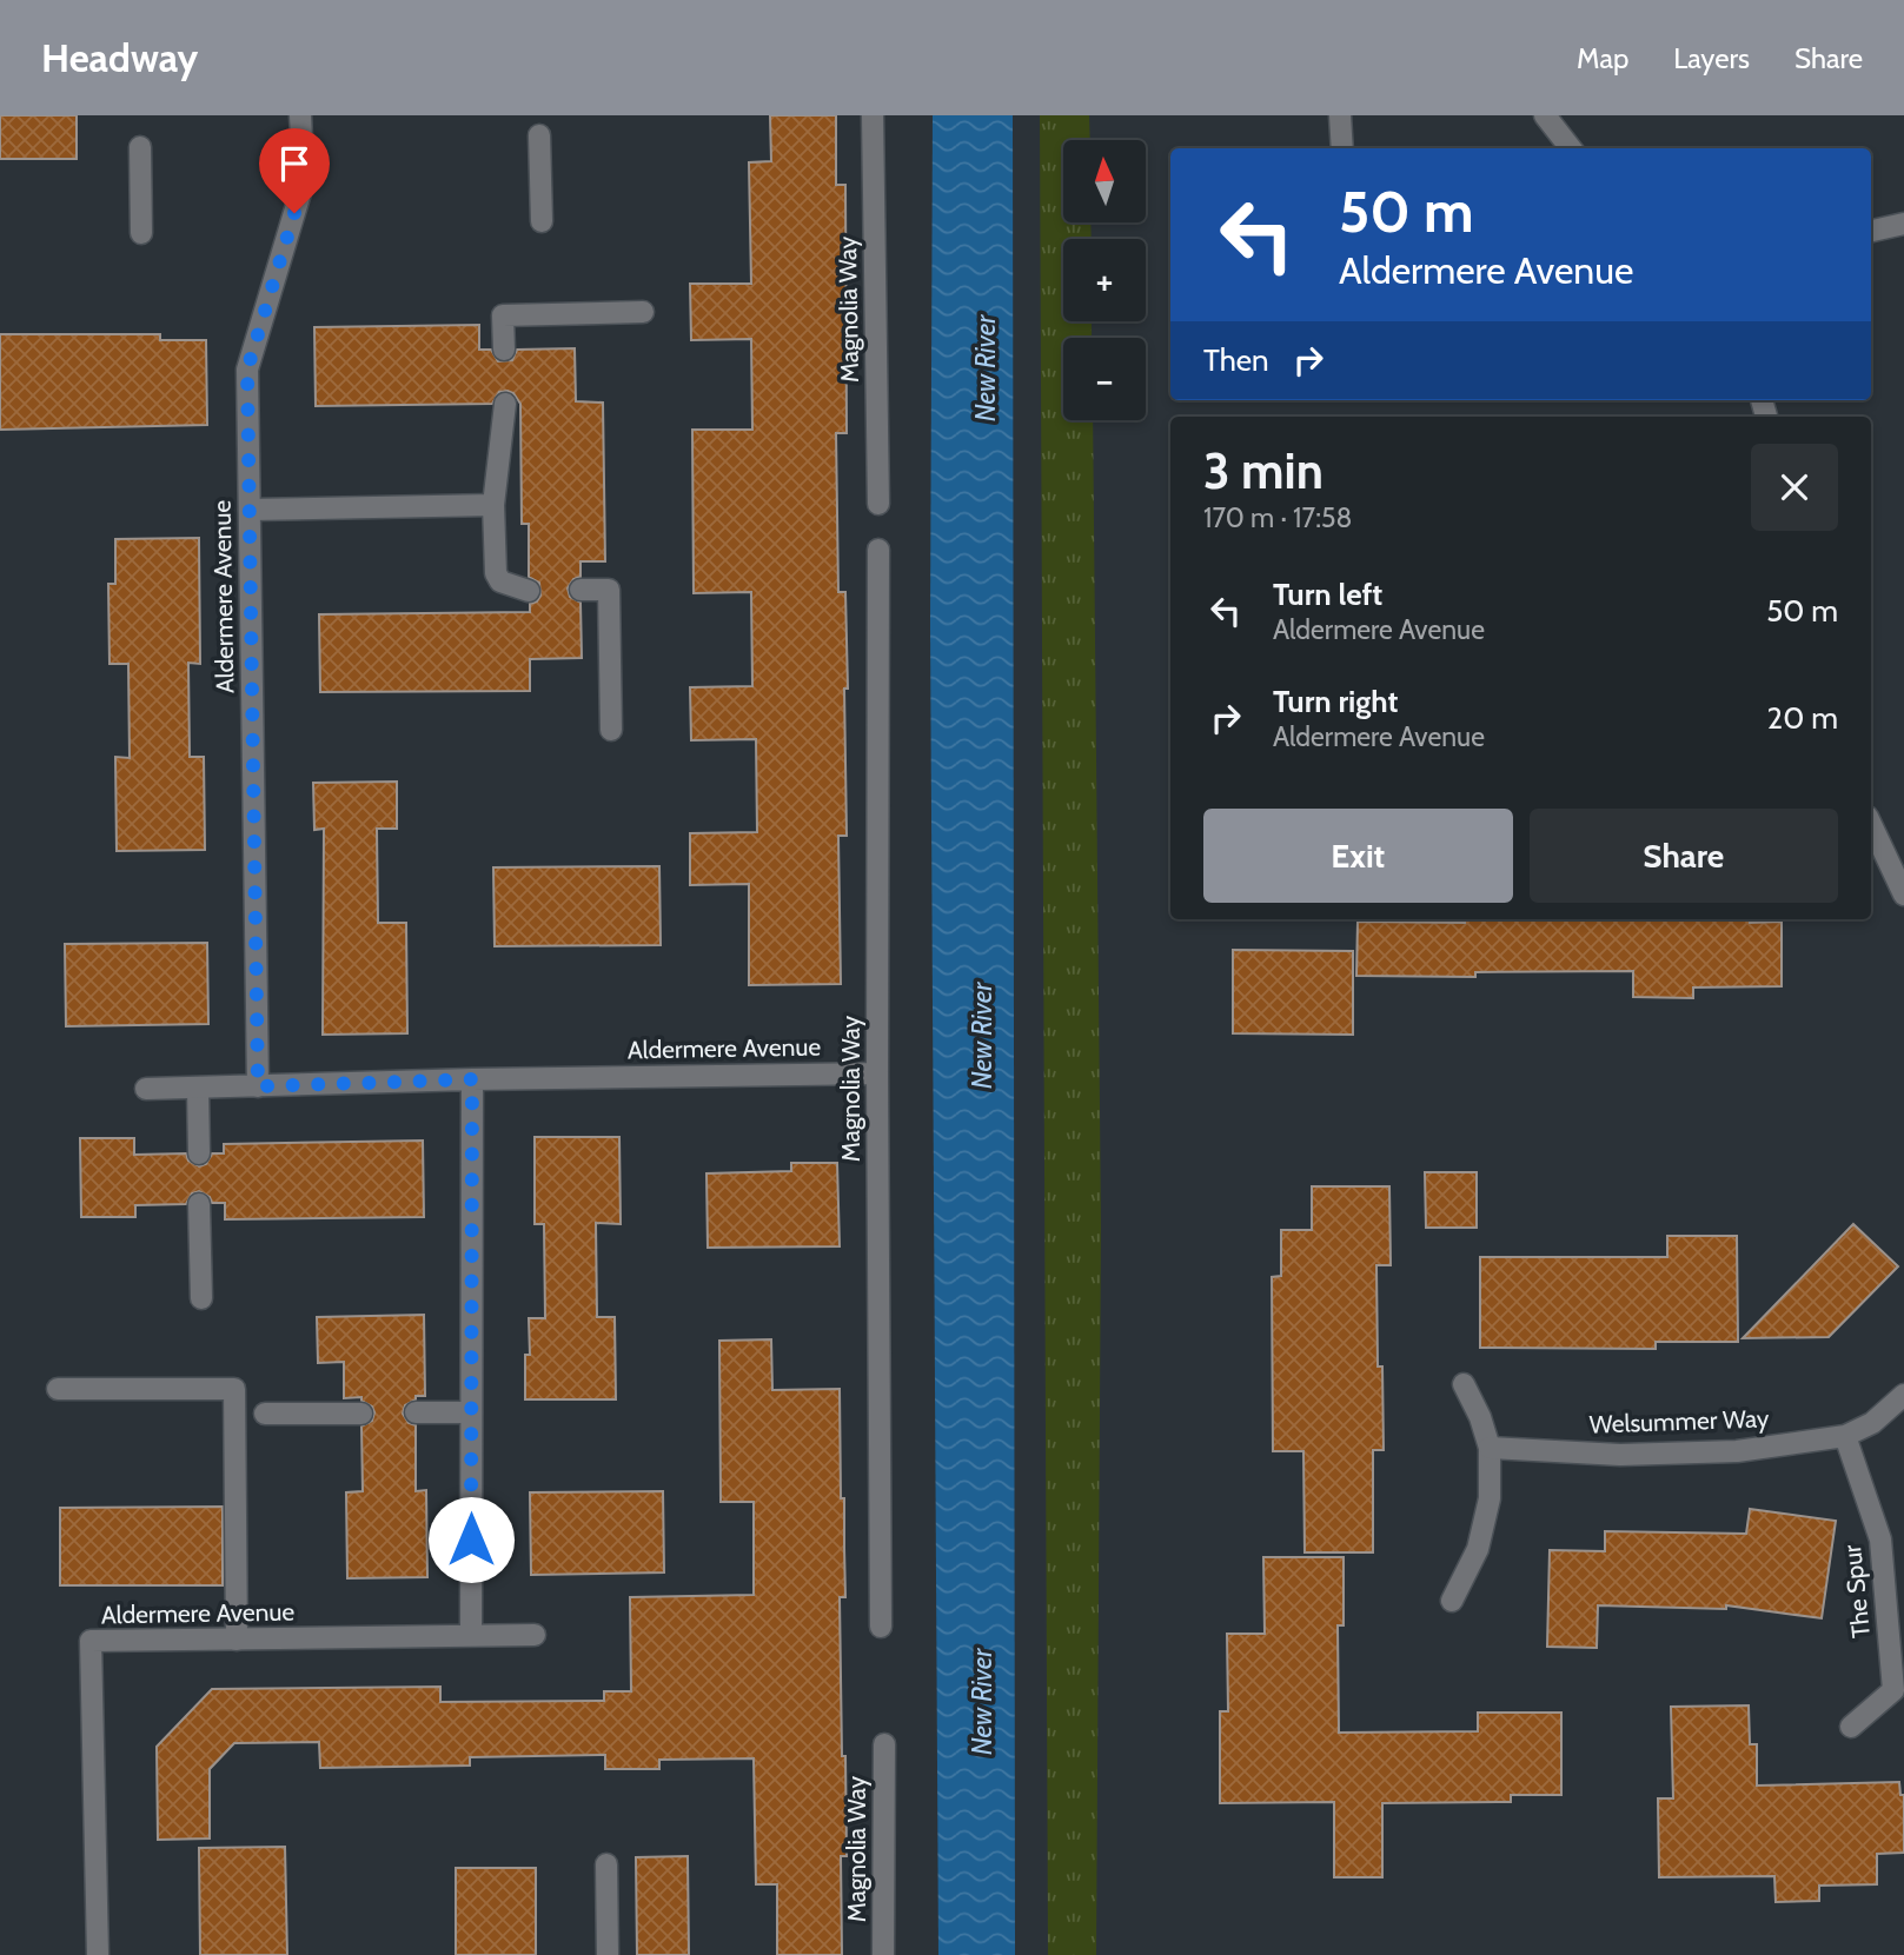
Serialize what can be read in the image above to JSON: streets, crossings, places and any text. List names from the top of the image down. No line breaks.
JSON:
{"streets":{"street":["Magnolia Way","Aldermere Avenue","Welsummer Way","The Spur"]},"crossings":[["Magnolia Way","Aldermere Avenue"],["Welsummer Way","The Spur"]],"water":["New River"],"north":"top","page":{"header":"Headway","nav":["Map","Layers","Share"],"map_buttons":["+","−"],"turn":["50 m","Aldermere Avenue"],"then":"Then","heading":["3 min","170 m · 17:58"],"list":[{"name":"Turn left","note":"Aldermere Avenue","value":"50 m"},{"name":"Turn right","note":"Aldermere Avenue","value":"20 m"}],"buttons":["Exit","Share"]}}
